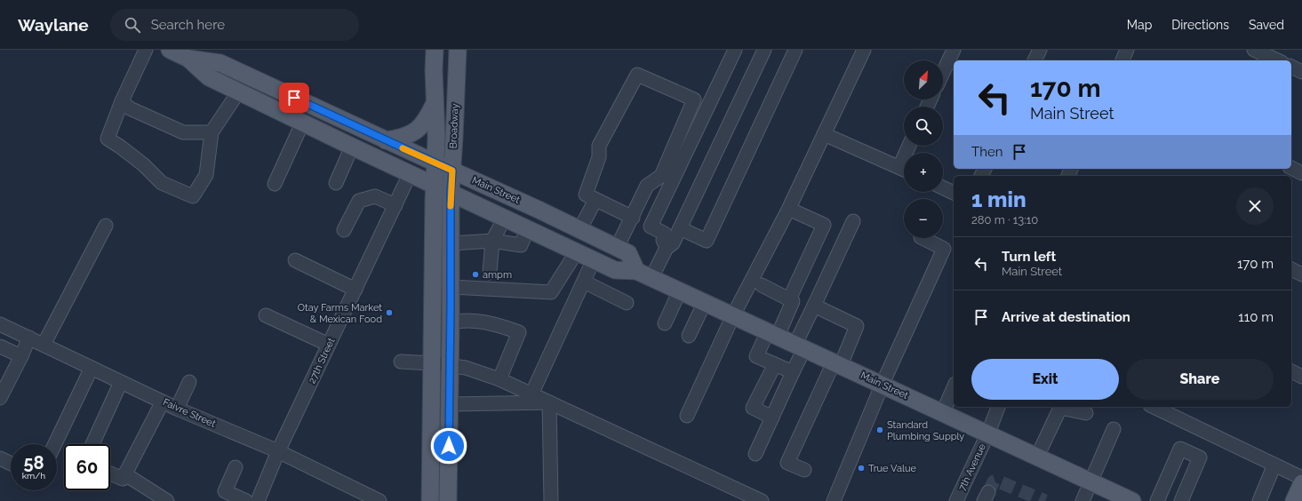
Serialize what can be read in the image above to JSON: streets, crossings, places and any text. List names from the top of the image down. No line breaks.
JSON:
{"streets":{"main road":["Broadway","Main Street"],"street":["27th Street","Faivre Street","7th Avenue"]},"crossings":[["Broadway","Main Street"],["Main Street","27th Street"],["Main Street","7th Avenue"],["27th Street","Faivre Street"]],"places":["ampm","Otay Farms Market & Mexican Food","Standard Plumbing Supply","True Value"],"north":"top right","page":{"header":"Waylane","search":"Search here","nav":["Map","Directions","Saved"],"map_buttons":["+","−"],"turn":["170 m","Main Street"],"then":"Then","heading":["1 min","280 m · 13:10"],"list":[{"name":"Turn left","note":"Main Street","value":"170 m"},{"name":"Arrive at destination","value":"110 m"}],"buttons":["Exit","Share"],"speed":"58 km/h","limit":"60"}}
